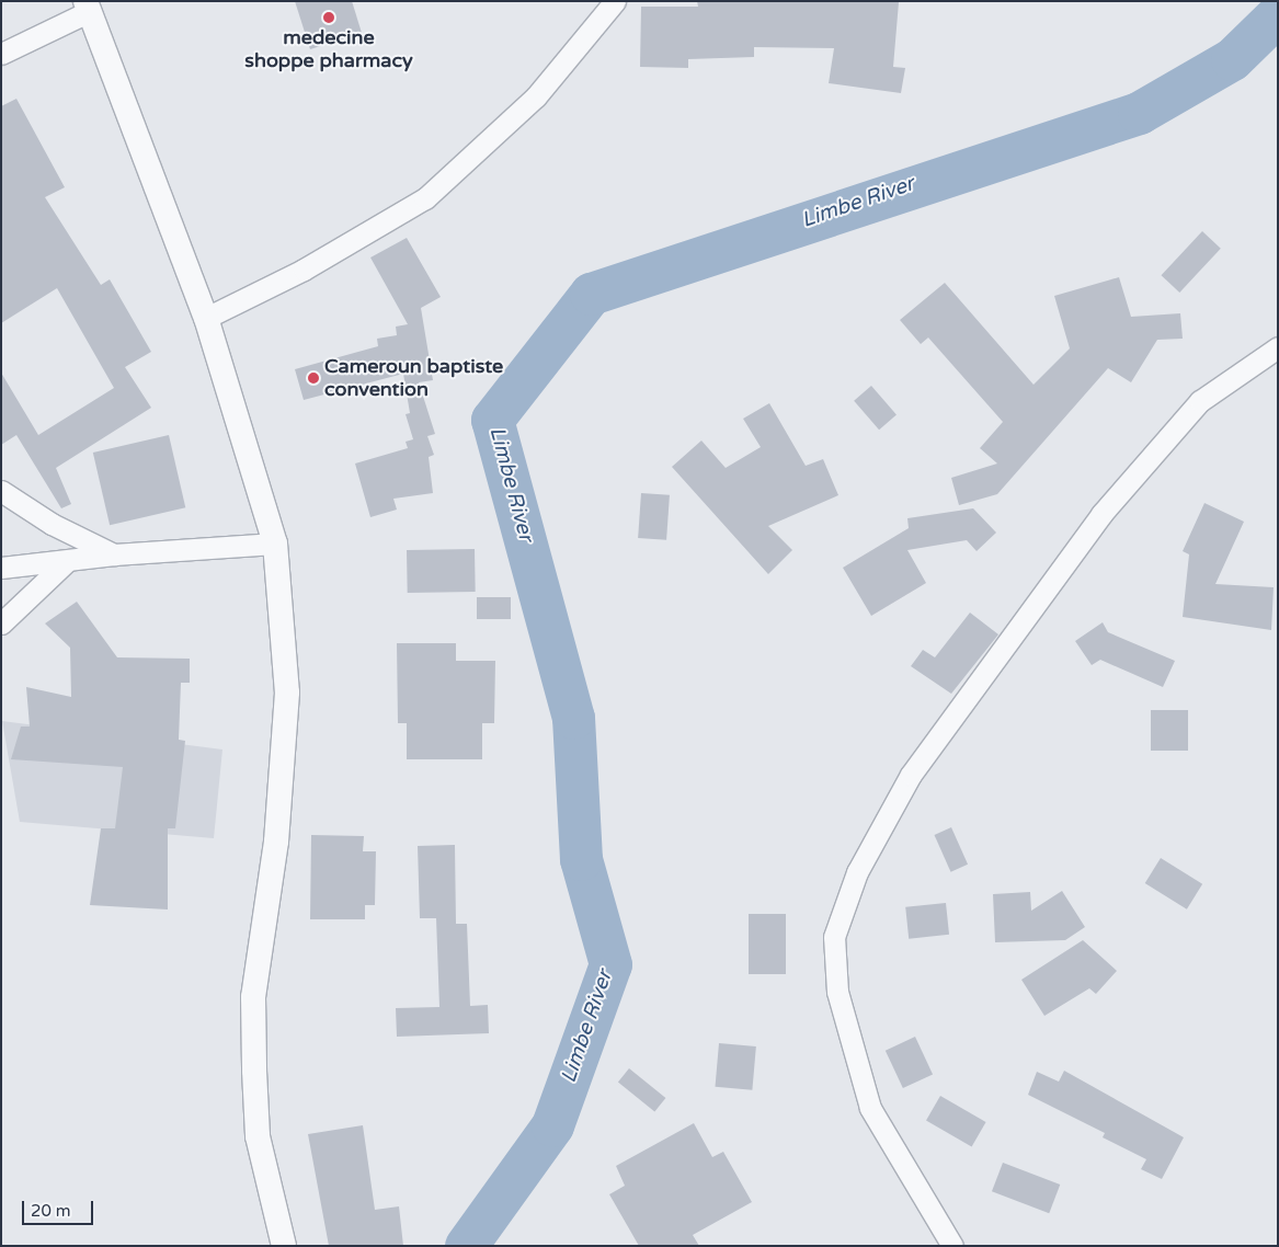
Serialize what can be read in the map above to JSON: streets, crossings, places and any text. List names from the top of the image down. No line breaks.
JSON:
{"water":["Limbe River"],"places":["medecine shoppe pharmacy","Cameroun baptiste convention"],"scale_bar":"20 m"}
